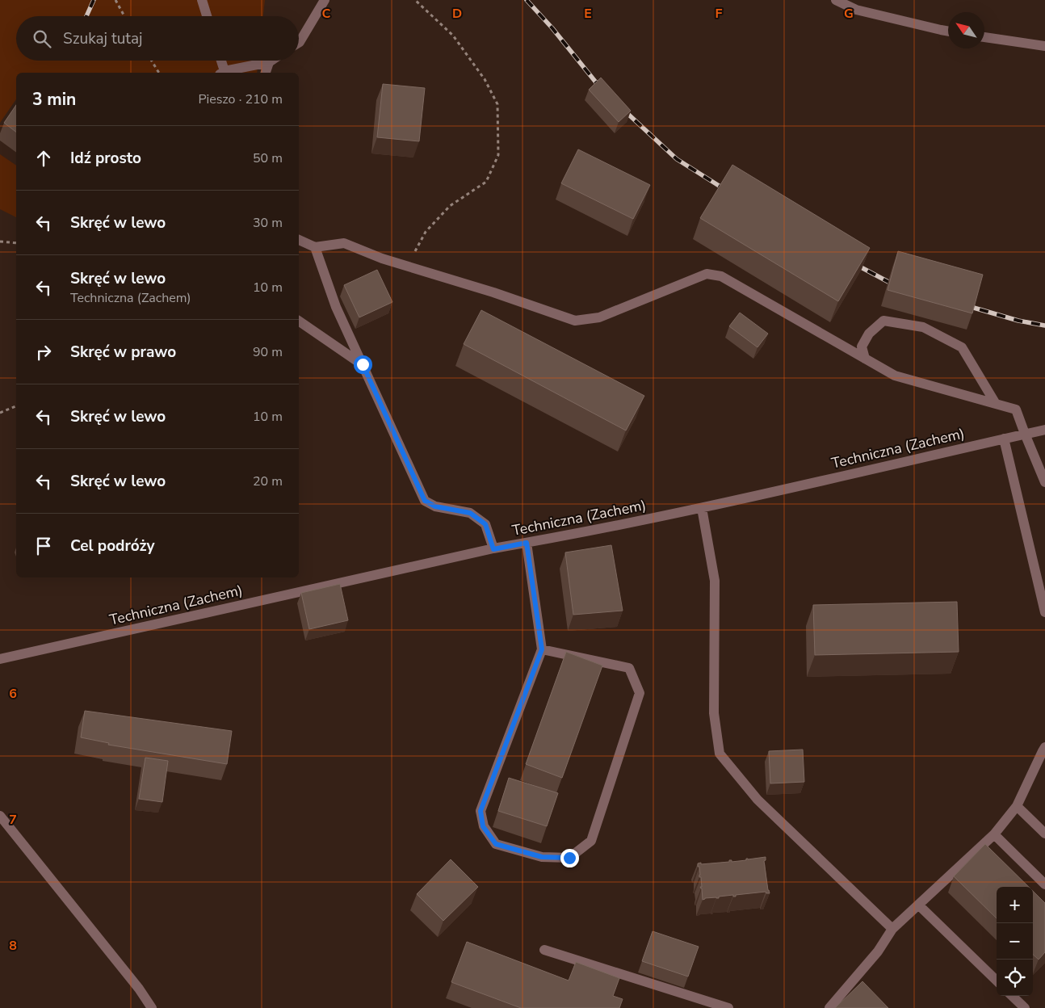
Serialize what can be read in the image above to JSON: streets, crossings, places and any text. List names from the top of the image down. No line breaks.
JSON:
{"streets":{"lane":["Techniczna (Zachem)"]},"north":"top left","page":{"search":"Szukaj tutaj","heading":["3 min","Pieszo · 210 m"],"list":[["Idź prosto","50 m"],["Skręć w lewo","30 m"],["Skręć w lewo","Techniczna (Zachem)","10 m"],["Skręć w prawo","90 m"],["Skręć w lewo","10 m"],["Skręć w lewo","20 m"],"Cel podróży"],"map_buttons":["+","−"]},"grid":{"columns":["C","D","E","F","G"],"rows":["6","7","8"]}}
